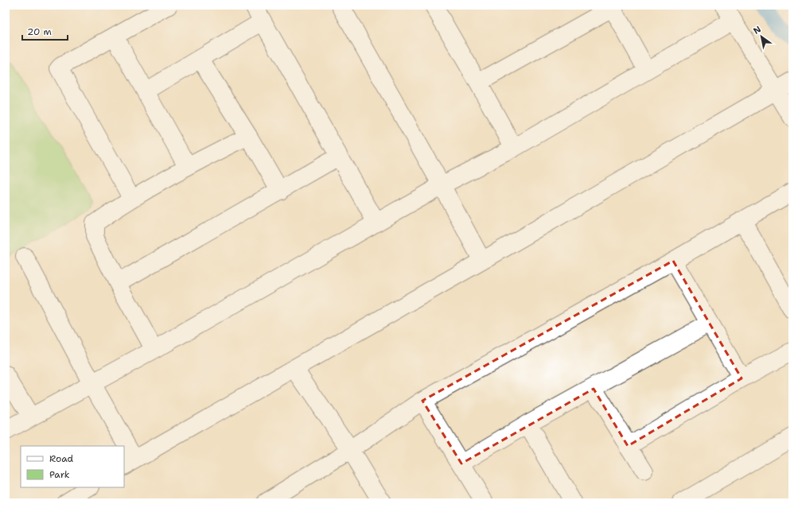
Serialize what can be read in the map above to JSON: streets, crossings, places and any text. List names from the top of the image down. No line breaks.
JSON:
{"legend":["Road","Park"],"scale_bar":"20 m","north":"top left"}
